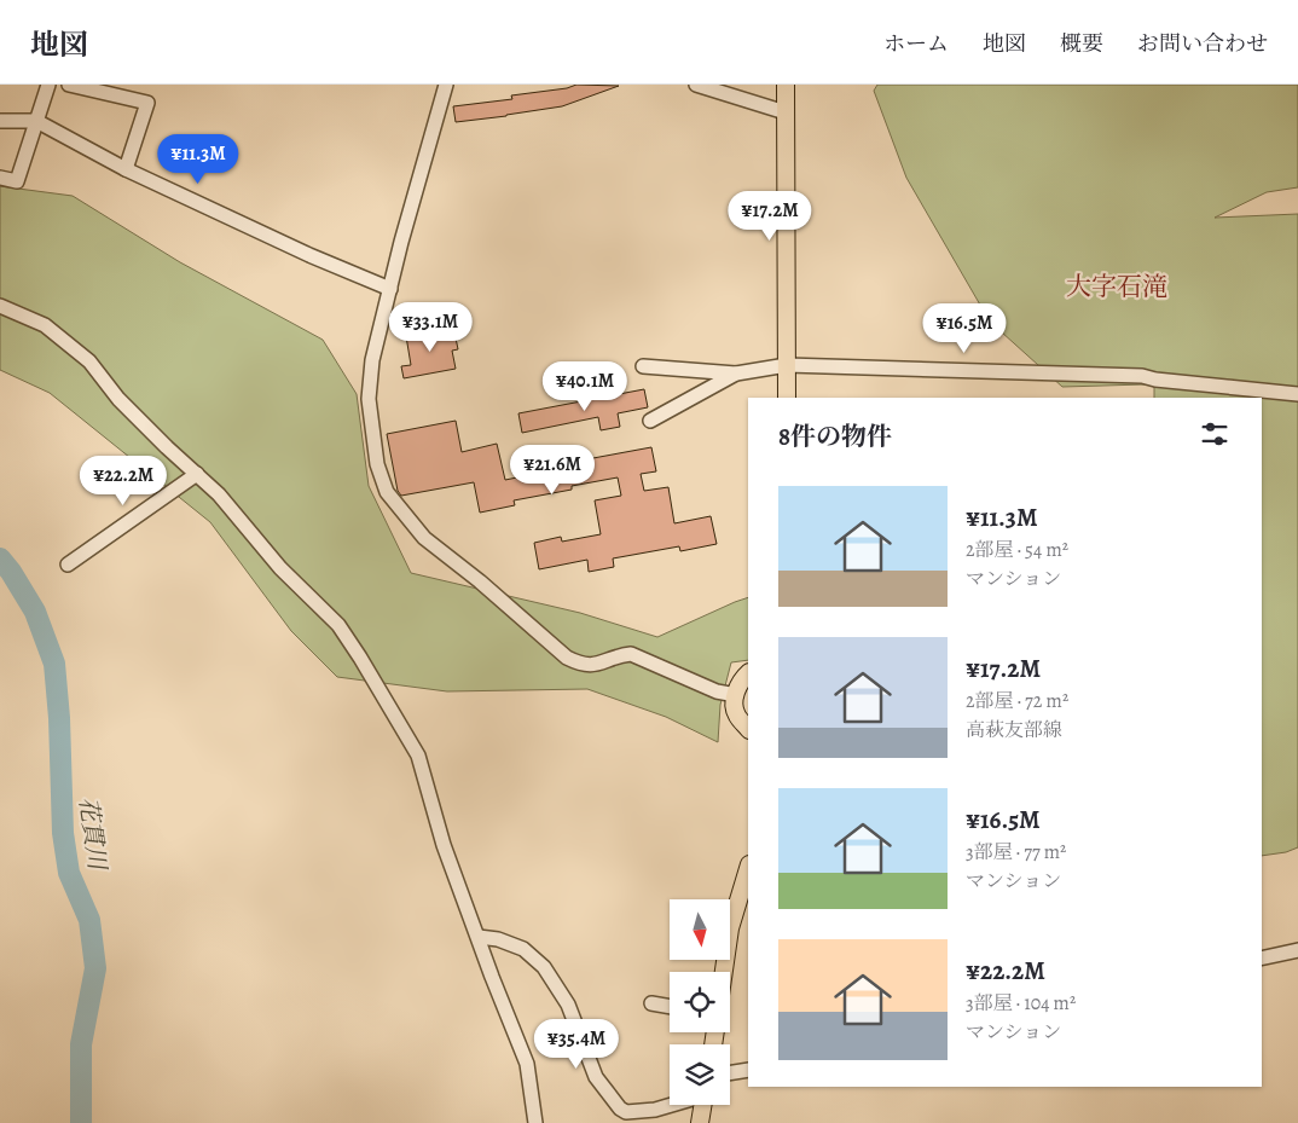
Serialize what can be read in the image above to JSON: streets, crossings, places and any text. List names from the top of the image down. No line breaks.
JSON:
{"districts":["大字石滝"],"water":["花貫川"],"north":"bottom","page":{"header":"地図","nav":["ホーム","地図","概要","お問い合わせ"],"price":["¥11.3M","¥17.2M","¥33.1M","¥16.5M","¥40.1M","¥21.6M","¥22.2M","¥35.4M"],"heading":"8件の物件","list":[{"name":"¥11.3M","note":"2部屋 · 54 m² · マンション"},{"name":"¥17.2M","note":"2部屋 · 72 m² · 高萩友部線"},{"name":"¥16.5M","note":"3部屋 · 77 m² · マンション"},{"name":"¥22.2M","note":"3部屋 · 104 m² · マンション"}]}}
